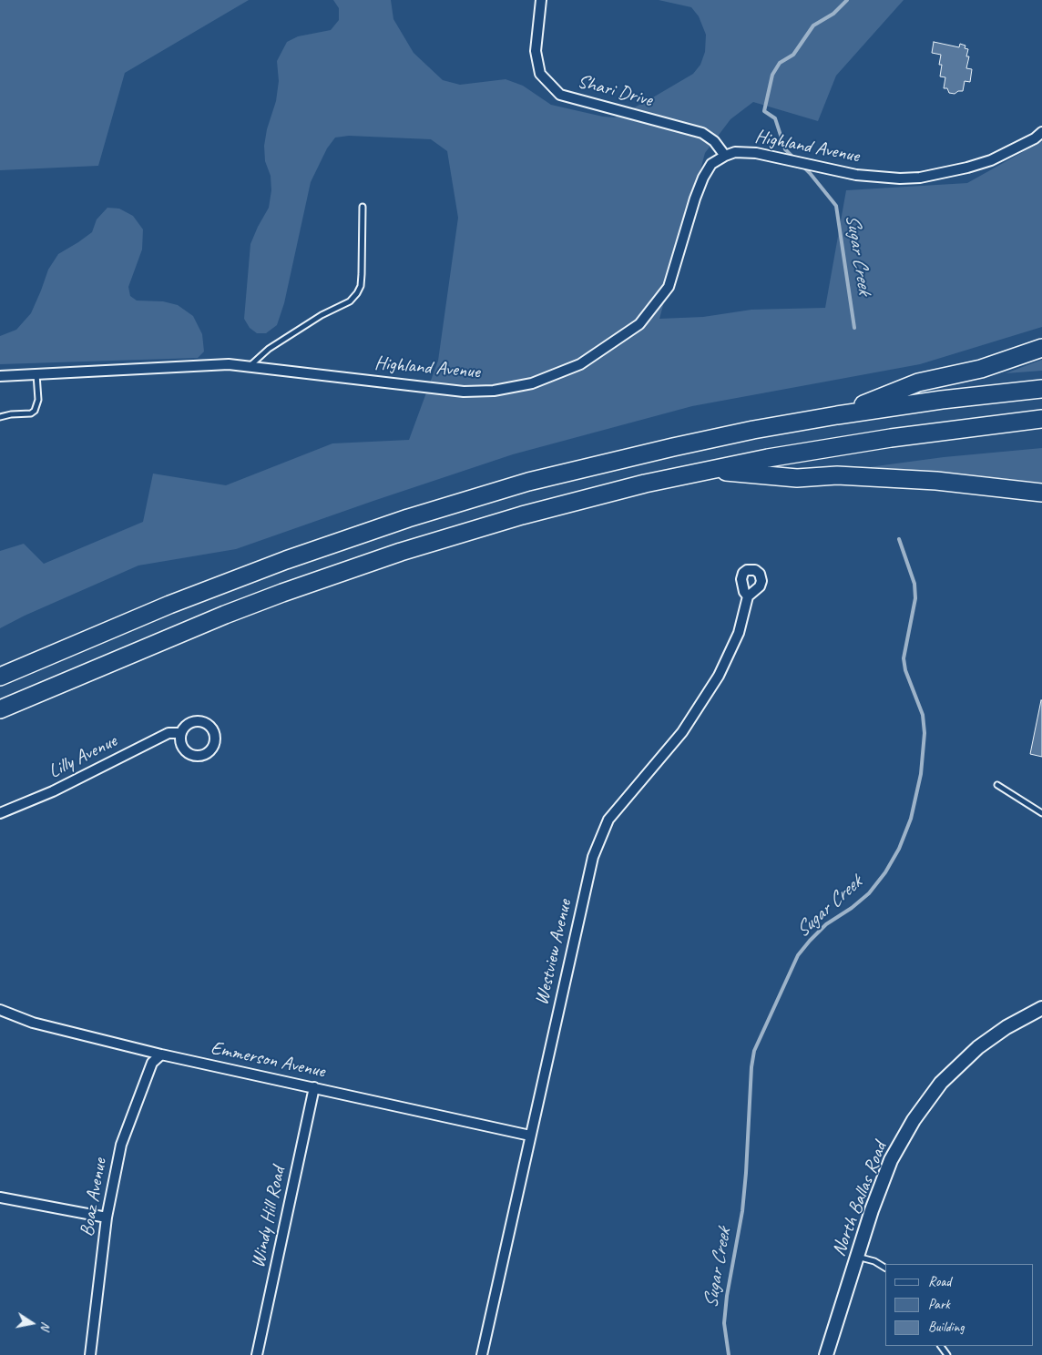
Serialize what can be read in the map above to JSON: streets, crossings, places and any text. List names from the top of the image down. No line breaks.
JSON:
{"streets":{"main road":["North Ballas Road"],"street":["Shari Drive","Highland Avenue","Lilly Avenue","Westview Avenue","Emmerson Avenue","Boaz Avenue","Windy Hill Road"]},"crossings":[["Shari Drive","Highland Avenue"],["Westview Avenue","Emmerson Avenue"],["Emmerson Avenue","Boaz Avenue"],["Emmerson Avenue","Windy Hill Road"]],"water":["Sugar Creek"],"legend":["Road","Park","Building"],"north":"right"}
